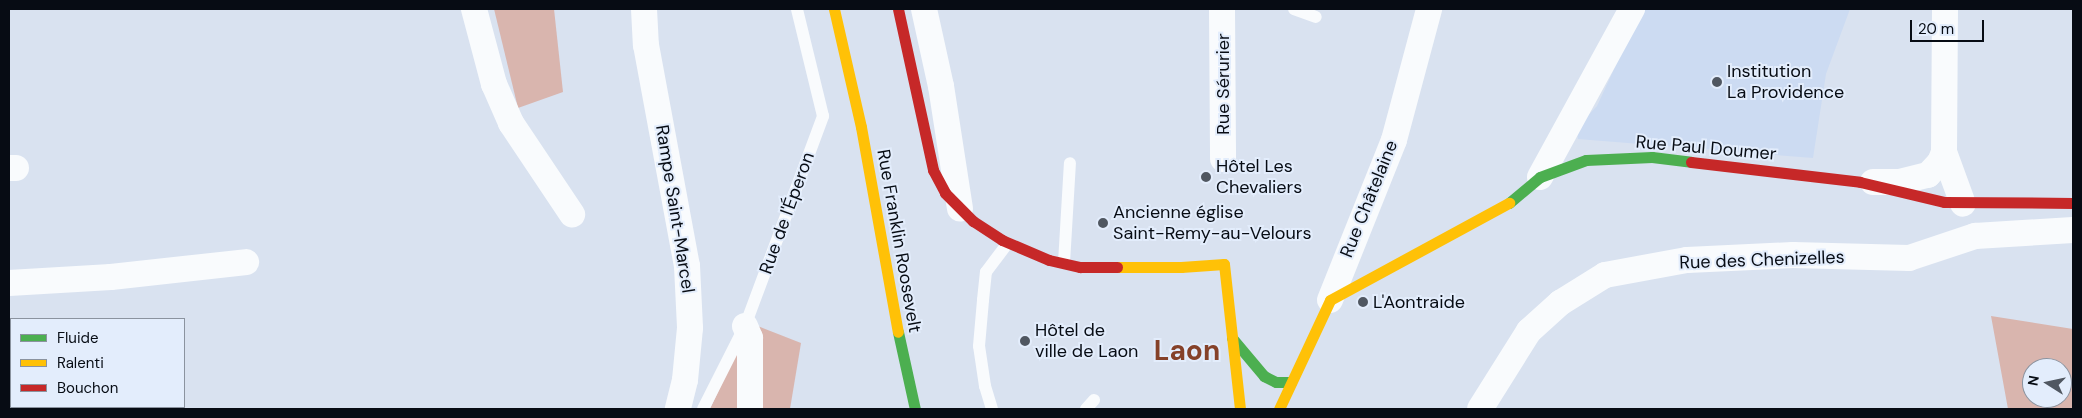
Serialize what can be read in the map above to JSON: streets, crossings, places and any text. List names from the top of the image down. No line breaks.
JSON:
{"streets":{"street":["Rue Sérurier","Rue Paul Doumer","Rue Châtelaine","Rampe Saint-Marcel","Rue Franklin Roosevelt","Rue des Chenizelles"],"lane":["Rue de l'Éperon"]},"crossings":[["Rue Paul Doumer","Rue Châtelaine"]],"districts":["Laon"],"places":["Institution La Providence","Hôtel Les Chevaliers","Ancienne église Saint-Remy-au-Velours","L'Aontraide","Hôtel de ville de Laon"],"legend":["Fluide","Ralenti","Bouchon"],"scale_bar":"20 m","north":"left"}
